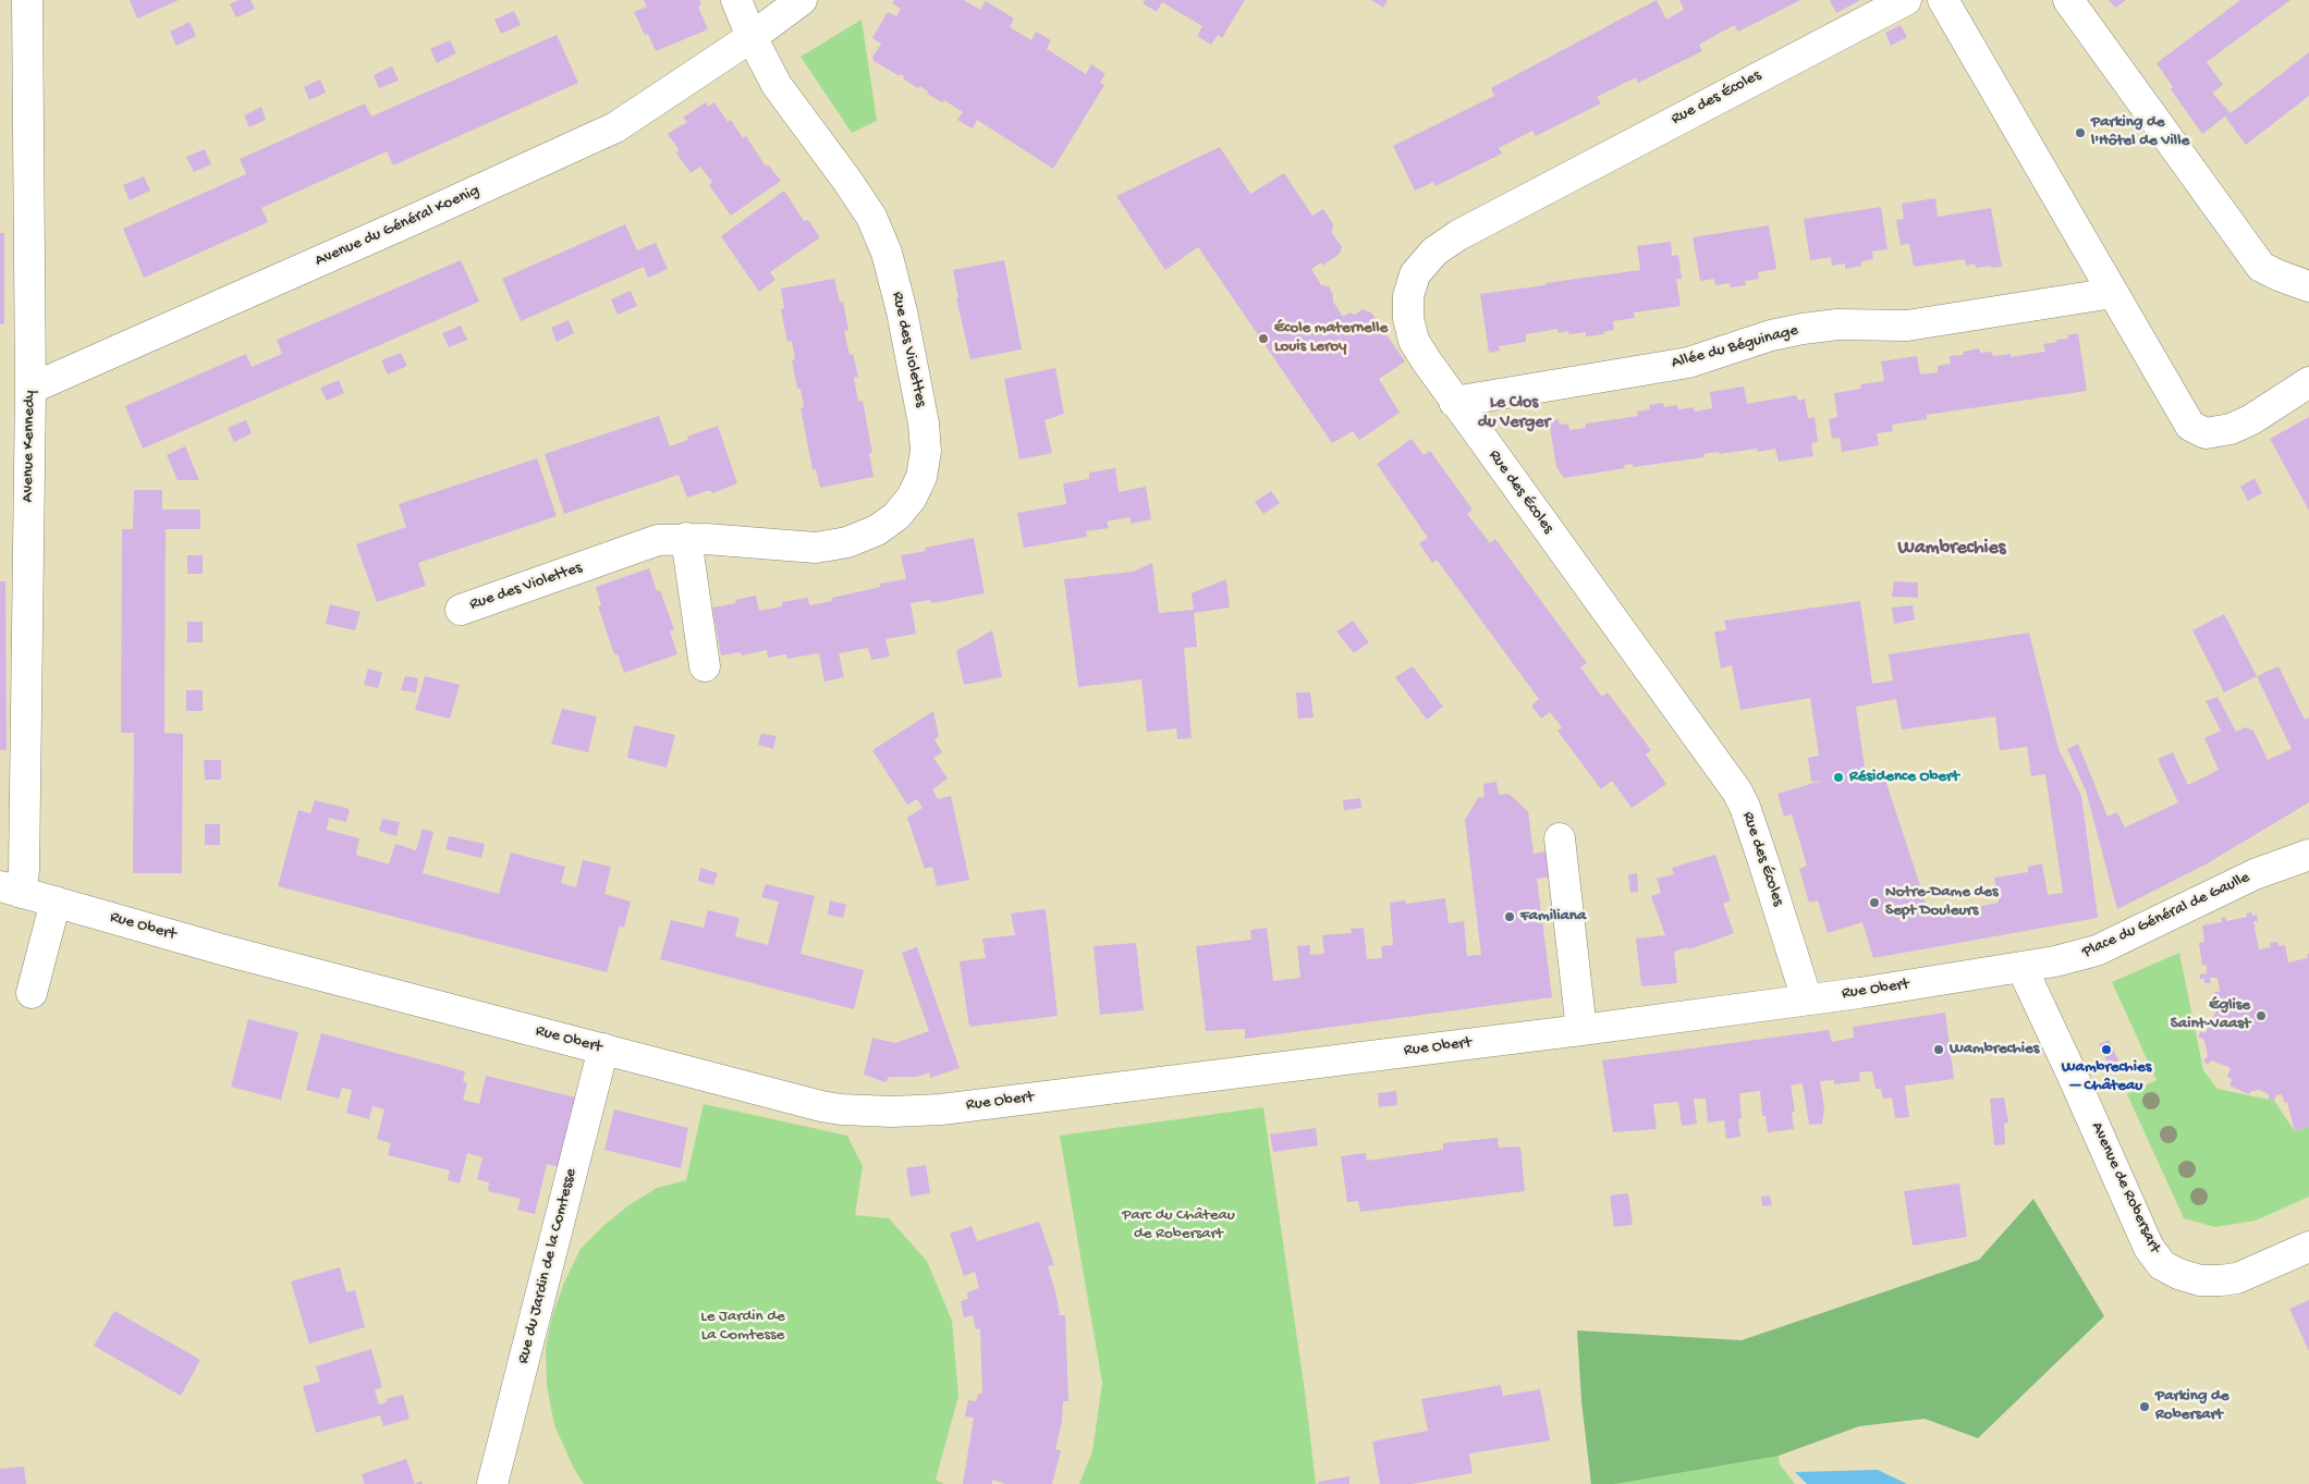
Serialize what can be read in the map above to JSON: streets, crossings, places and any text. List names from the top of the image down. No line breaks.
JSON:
{"streets":{"street":["Rue des Écoles","Avenue du Général Koenig","Allée du Béguinage","Rue des Violettes","Avenue Kennedy","Place du Général de Gaulle","Rue Obert","Avenue de Robersart","Rue du Jardin de la Comtesse"]},"crossings":[["Rue des Écoles","Allée du Béguinage"],["Rue des Écoles","Rue Obert"],["Avenue du Général Koenig","Rue des Violettes"],["Avenue du Général Koenig","Avenue Kennedy"],["Avenue Kennedy","Rue Obert"],["Place du Général de Gaulle","Rue Obert"],["Place du Général de Gaulle","Avenue de Robersart"],["Rue Obert","Avenue de Robersart"],["Rue Obert","Rue du Jardin de la Comtesse"]],"districts":["Le Clos du Verger","Wambrechies"],"parks":["Parc du Château de Robersart","Le Jardin de La Comtesse"],"places":["Parking de l'Hôtel de Ville","École maternelle Louis Leroy","Résidence Obert","Notre-Dame des Sept Douleurs","Familiana","Église Saint-Vaast","Wambrechies","Wambrechies – Château","Parking de Robersart"]}
